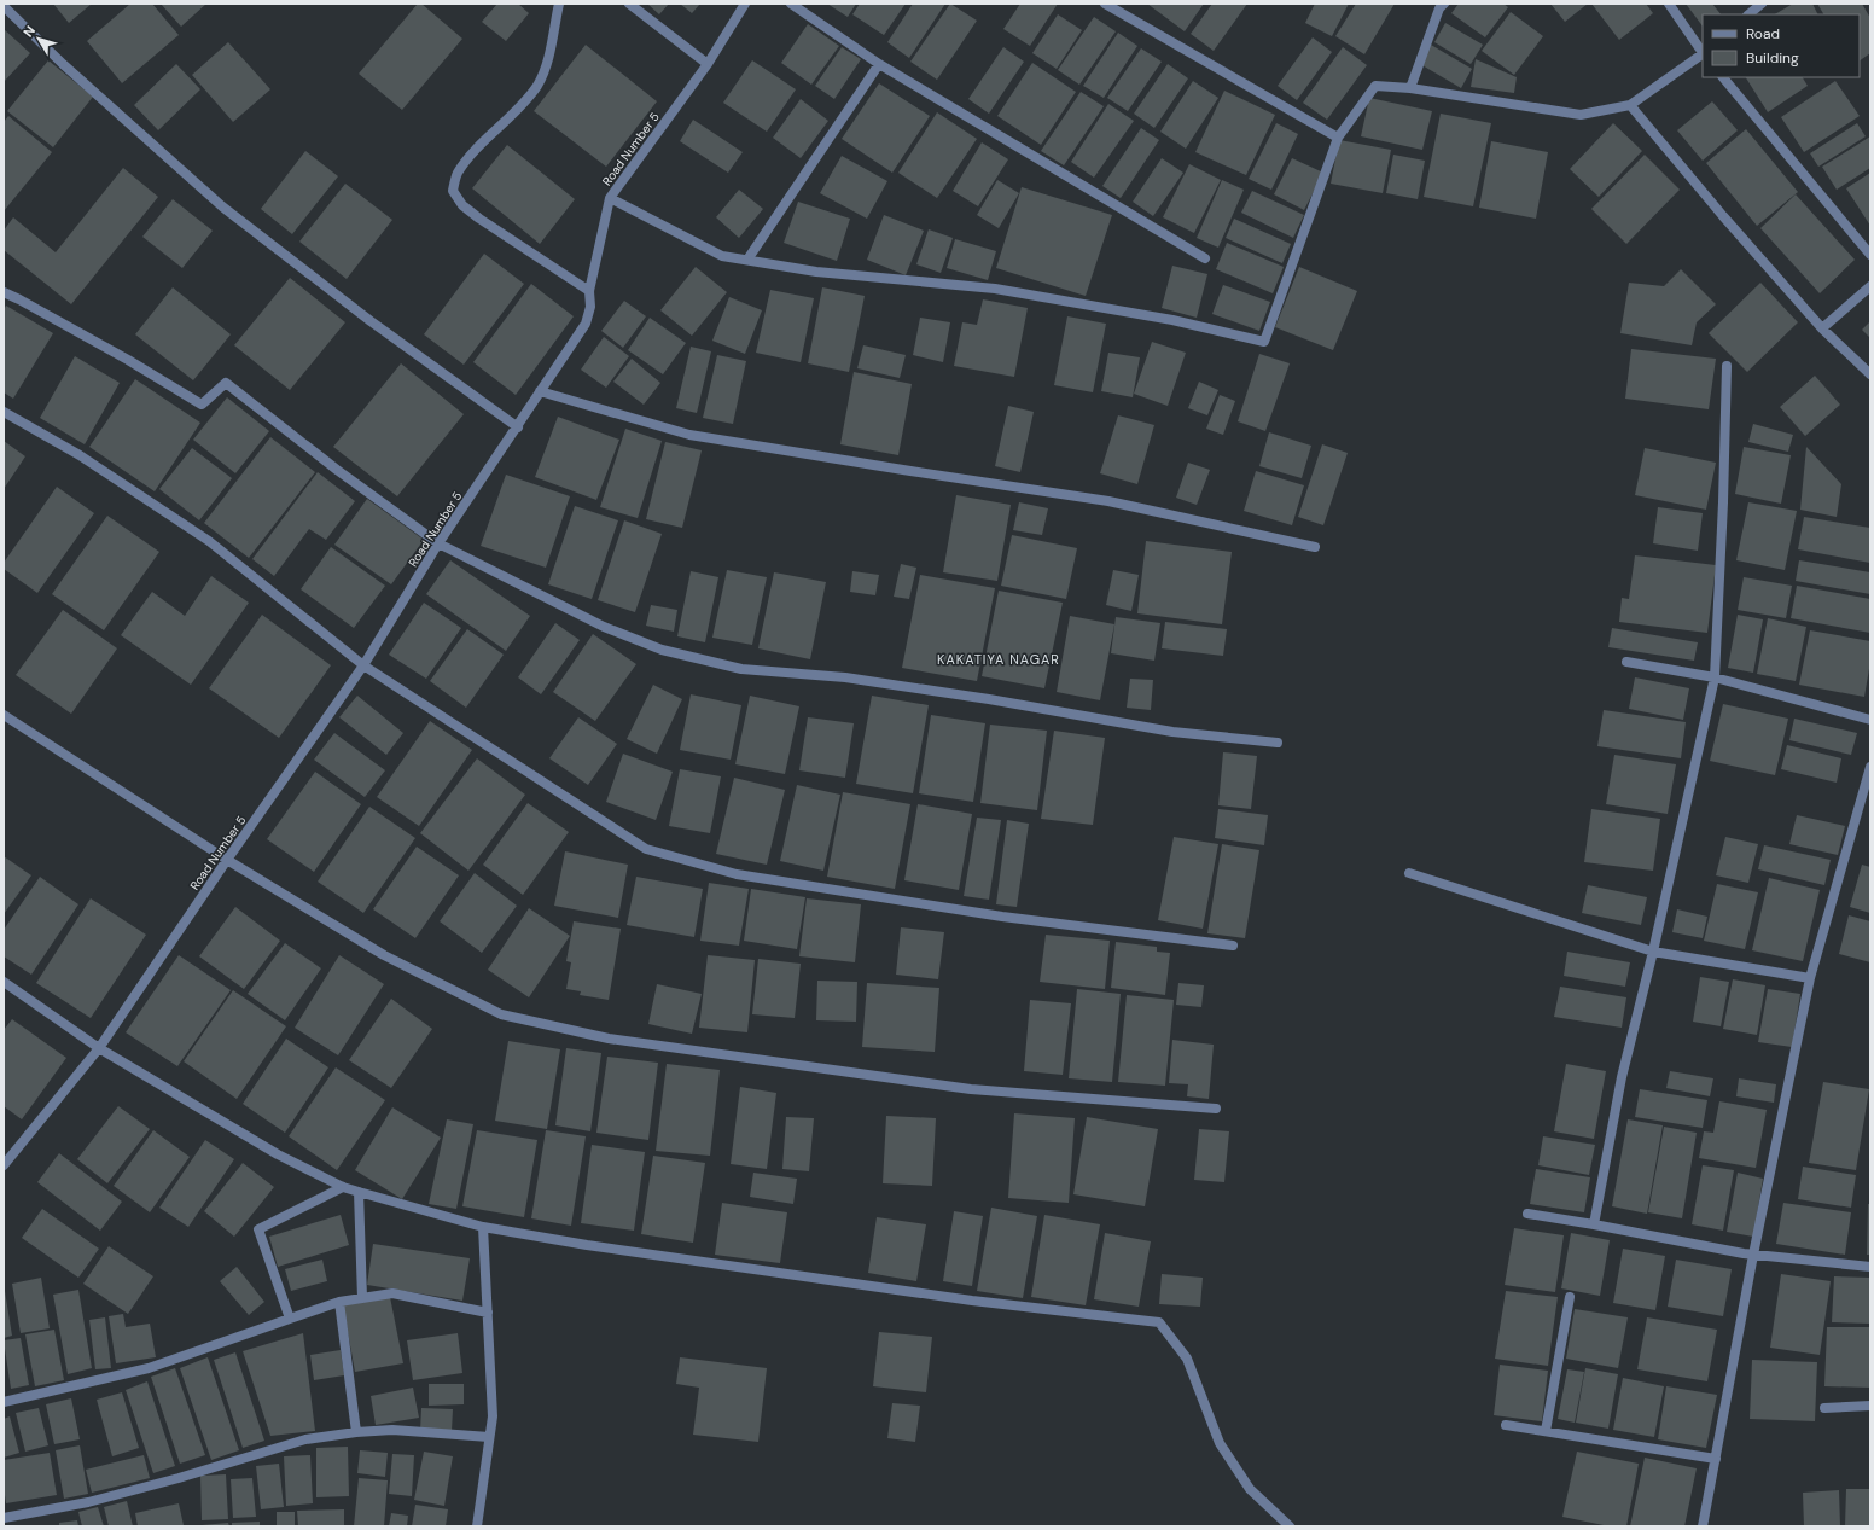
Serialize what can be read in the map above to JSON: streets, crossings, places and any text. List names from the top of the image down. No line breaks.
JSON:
{"streets":{"street":["Road Number 5"]},"districts":["KAKATIYA NAGAR"],"legend":["Road","Building"],"north":"top left"}
